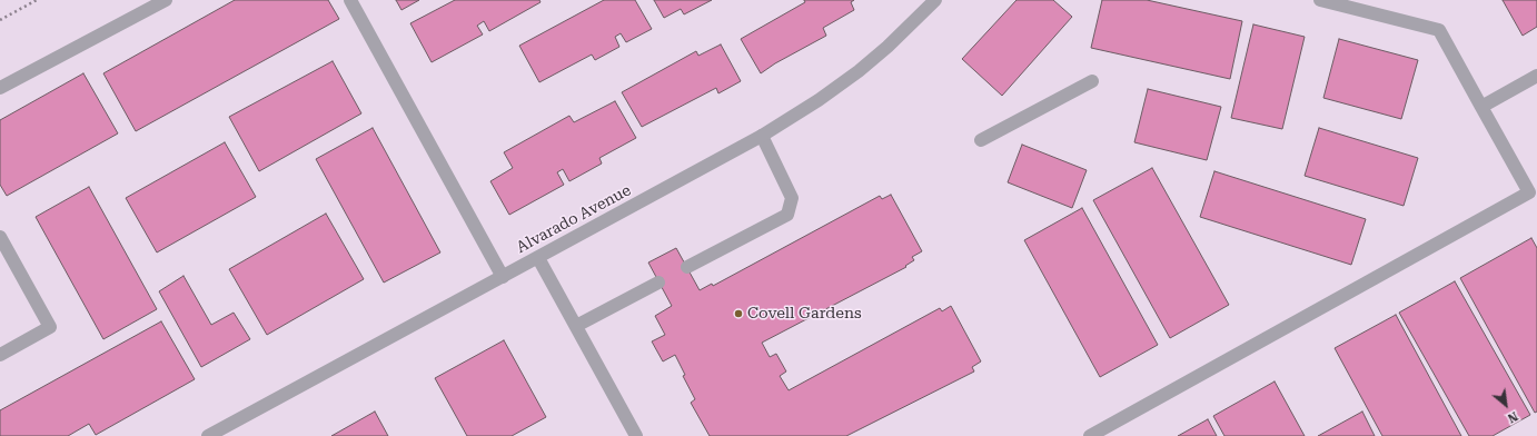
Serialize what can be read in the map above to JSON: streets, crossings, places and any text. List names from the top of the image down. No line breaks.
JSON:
{"streets":{"street":["Alvarado Avenue"]},"places":["Covell Gardens"],"north":"bottom right"}
